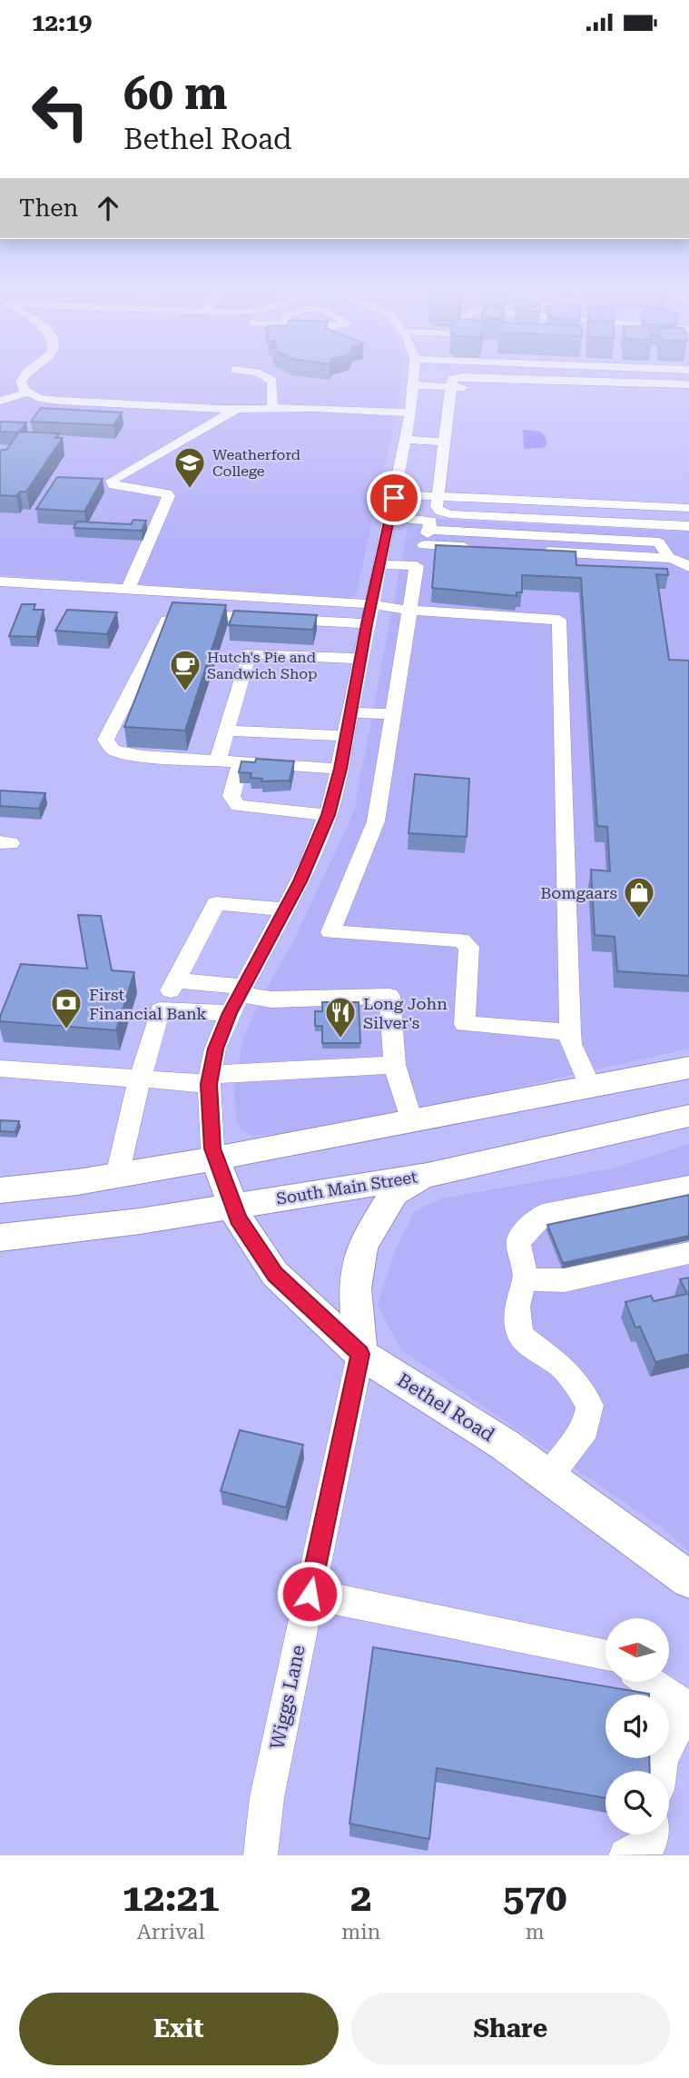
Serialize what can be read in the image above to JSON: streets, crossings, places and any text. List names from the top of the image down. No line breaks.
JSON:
{"streets":{"main road":["South Main Street","Bethel Road"],"street":["Wiggs Lane"]},"crossings":[["South Main Street","Bethel Road"],["Bethel Road","Wiggs Lane"]],"places":{"school or university":["Weatherford College"],"cafe":["Hutch's Pie and Sandwich Shop"],"shop":["Bomgaars"],"bank":["First Financial Bank"],"restaurant":["Long John Silver's"]},"north":"left","page":{"status":"12:19","turn":["60 m","Bethel Road"],"then":"Then","eta":["12:21","Arrival","2","min","570","m"],"buttons":["Exit","Share"]}}
